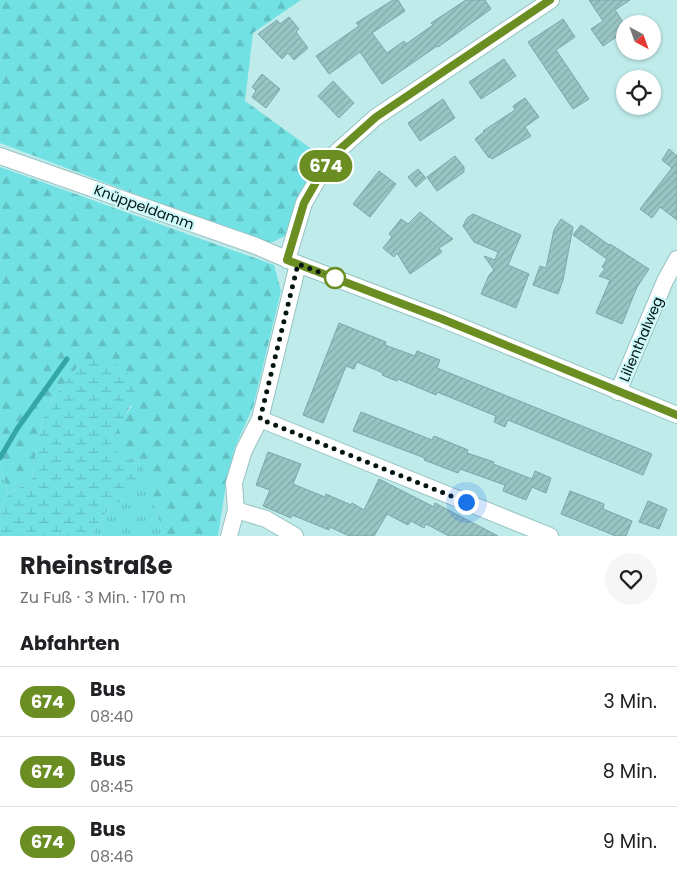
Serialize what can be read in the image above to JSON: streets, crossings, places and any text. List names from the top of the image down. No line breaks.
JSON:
{"streets":{"street":["Knüppeldamm","Lilienthalweg"]},"crossings":[["Knüppeldamm","Lilienthalweg"]],"lines":["bus line 674"],"north":"bottom right","page":{"on_map":"674","heading":[["Rheinstraße","Zu Fuß · 3 Min. · 170 m"],"Abfahrten"],"list":[{"mark":"674","name":"Bus","note":"08:40","value":"3 Min."},{"mark":"674","name":"Bus","note":"08:45","value":"8 Min."},{"mark":"674","name":"Bus","note":"08:46","value":"9 Min."}]}}
